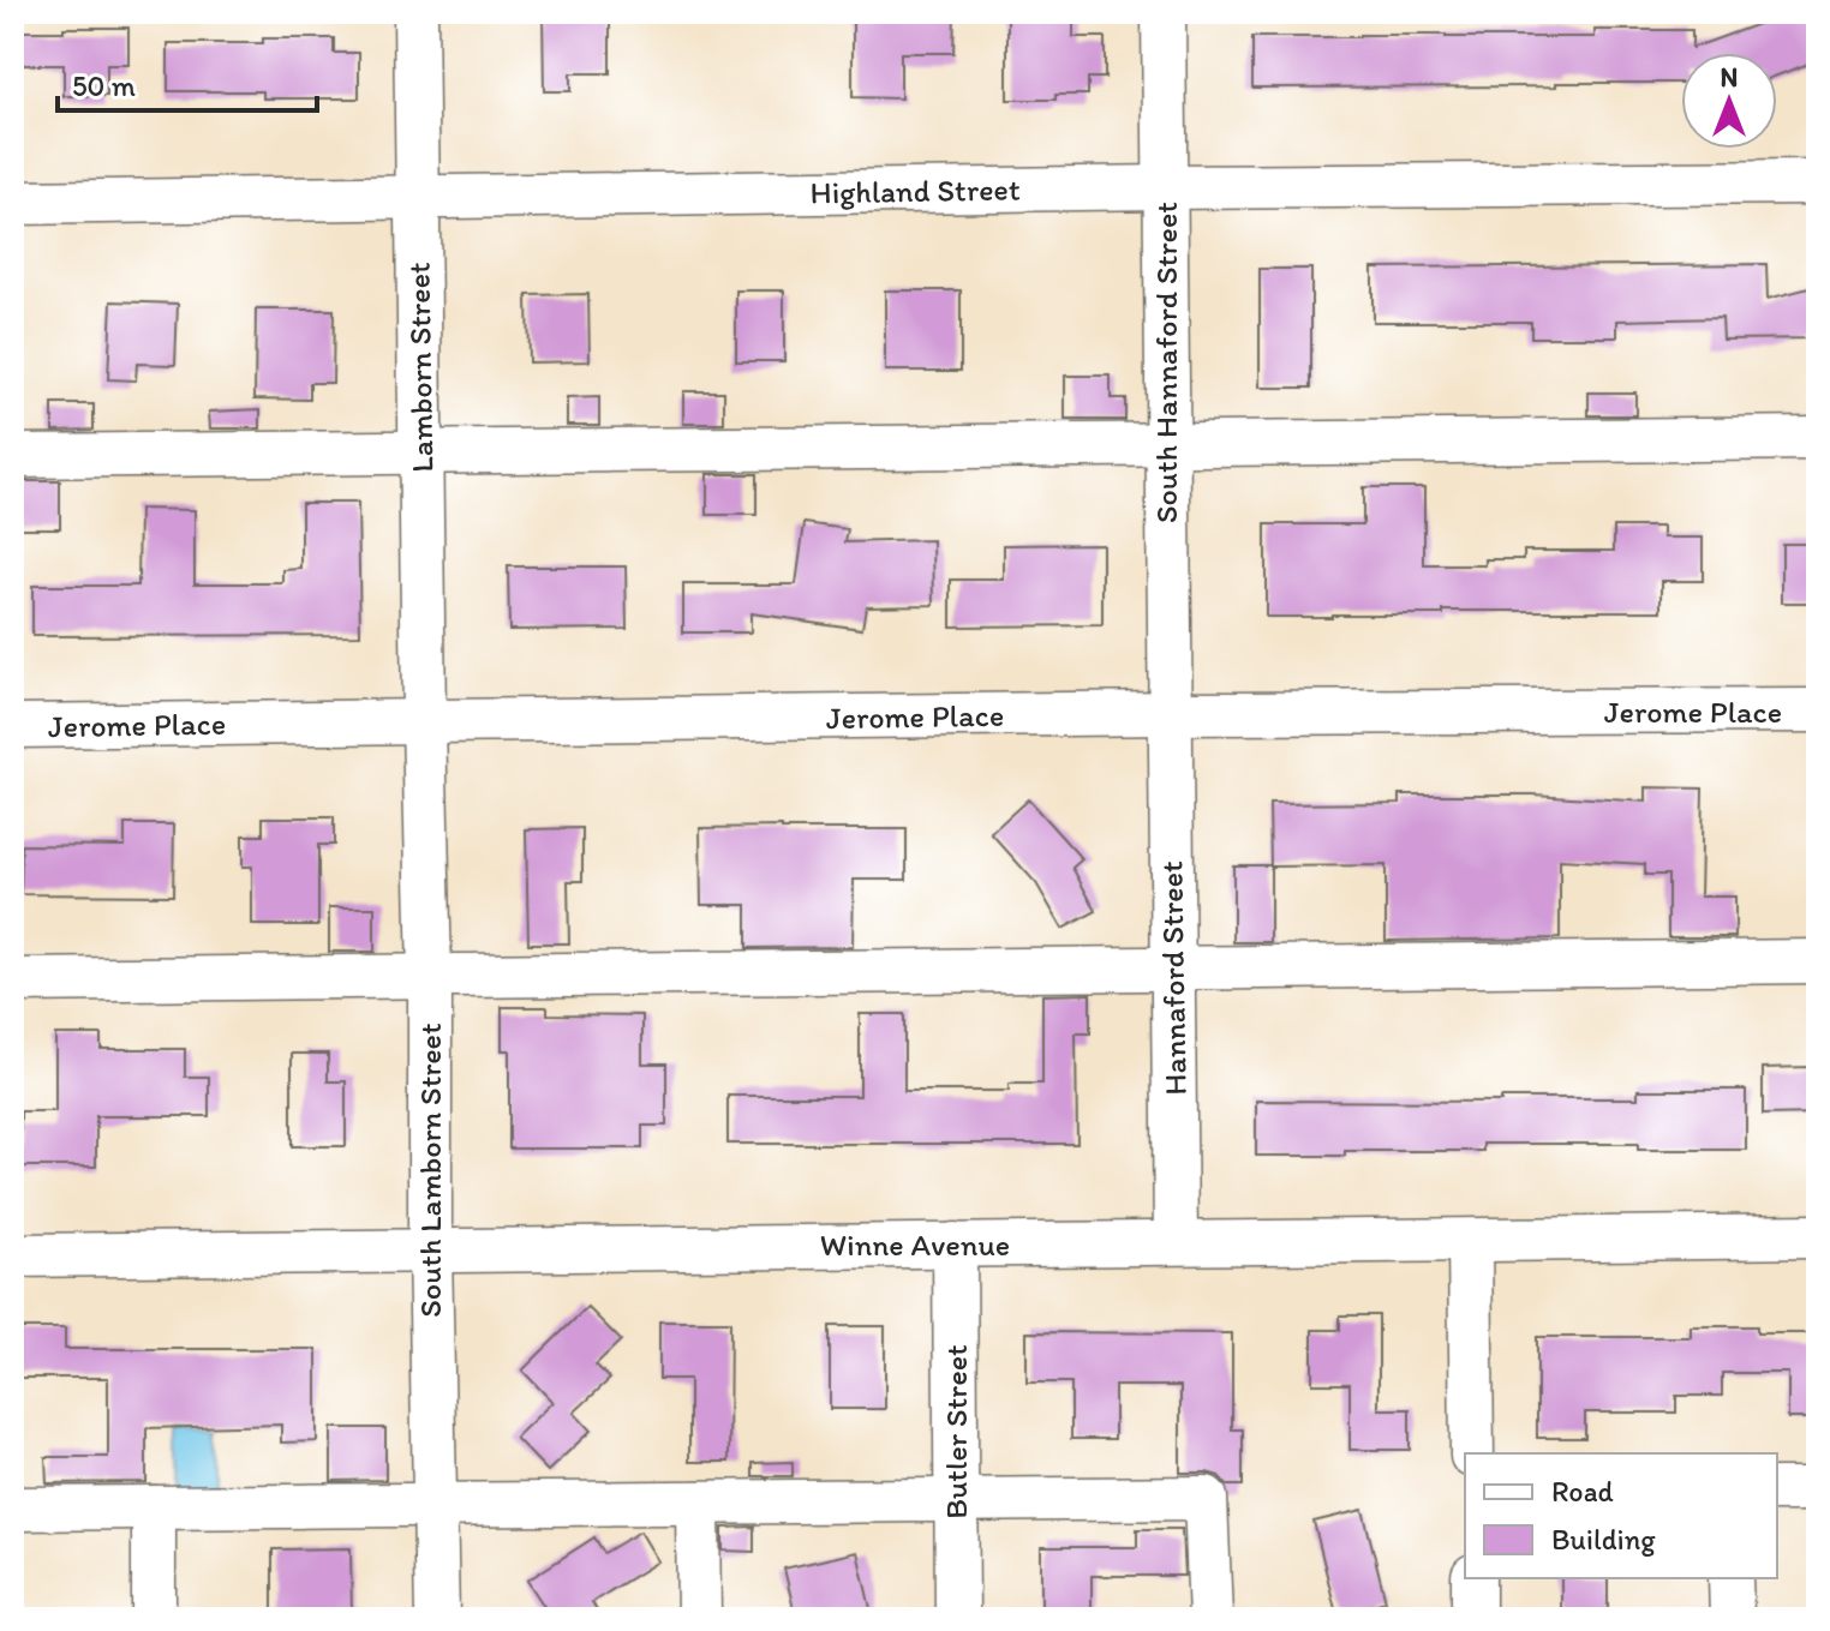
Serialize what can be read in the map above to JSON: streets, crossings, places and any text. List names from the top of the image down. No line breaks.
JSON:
{"streets":{"street":["Highland Street","South Hannaford Street","Lamborn Street","Jerome Place","Hannaford Street","South Lamborn Street","Winne Avenue","Butler Street"]},"crossings":[["Highland Street","South Hannaford Street"],["Highland Street","Lamborn Street"],["South Hannaford Street","Jerome Place"],["South Hannaford Street","Hannaford Street"],["Lamborn Street","Jerome Place"],["Lamborn Street","South Lamborn Street"],["Jerome Place","Hannaford Street"],["Jerome Place","South Lamborn Street"],["Hannaford Street","Winne Avenue"],["South Lamborn Street","Winne Avenue"],["Winne Avenue","Butler Street"]],"legend":["Road","Building"],"scale_bar":"50 m","north":"top"}
